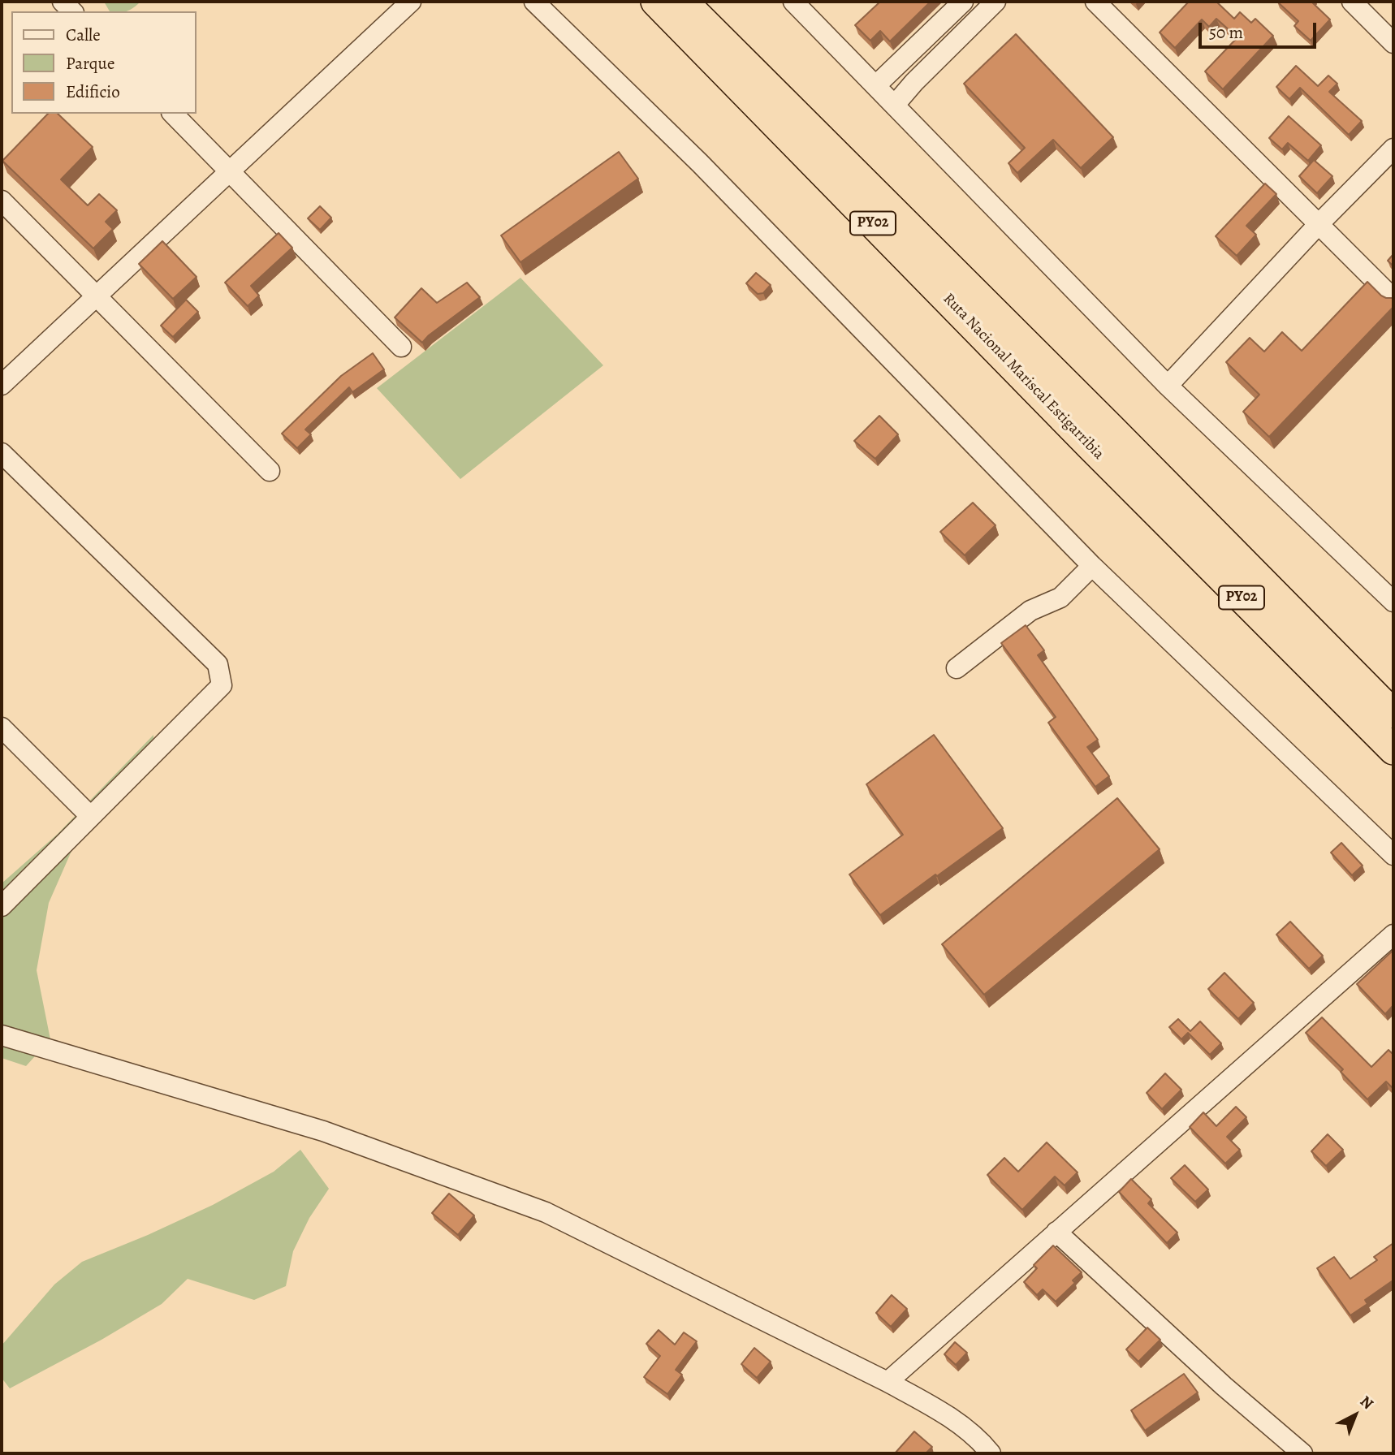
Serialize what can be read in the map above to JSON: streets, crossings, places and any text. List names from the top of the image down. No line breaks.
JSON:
{"streets":{"highway":["PY02","Ruta Nacional Mariscal Estigarribia"]},"legend":["Calle","Parque","Edificio"],"scale_bar":"50 m","north":"top right"}
